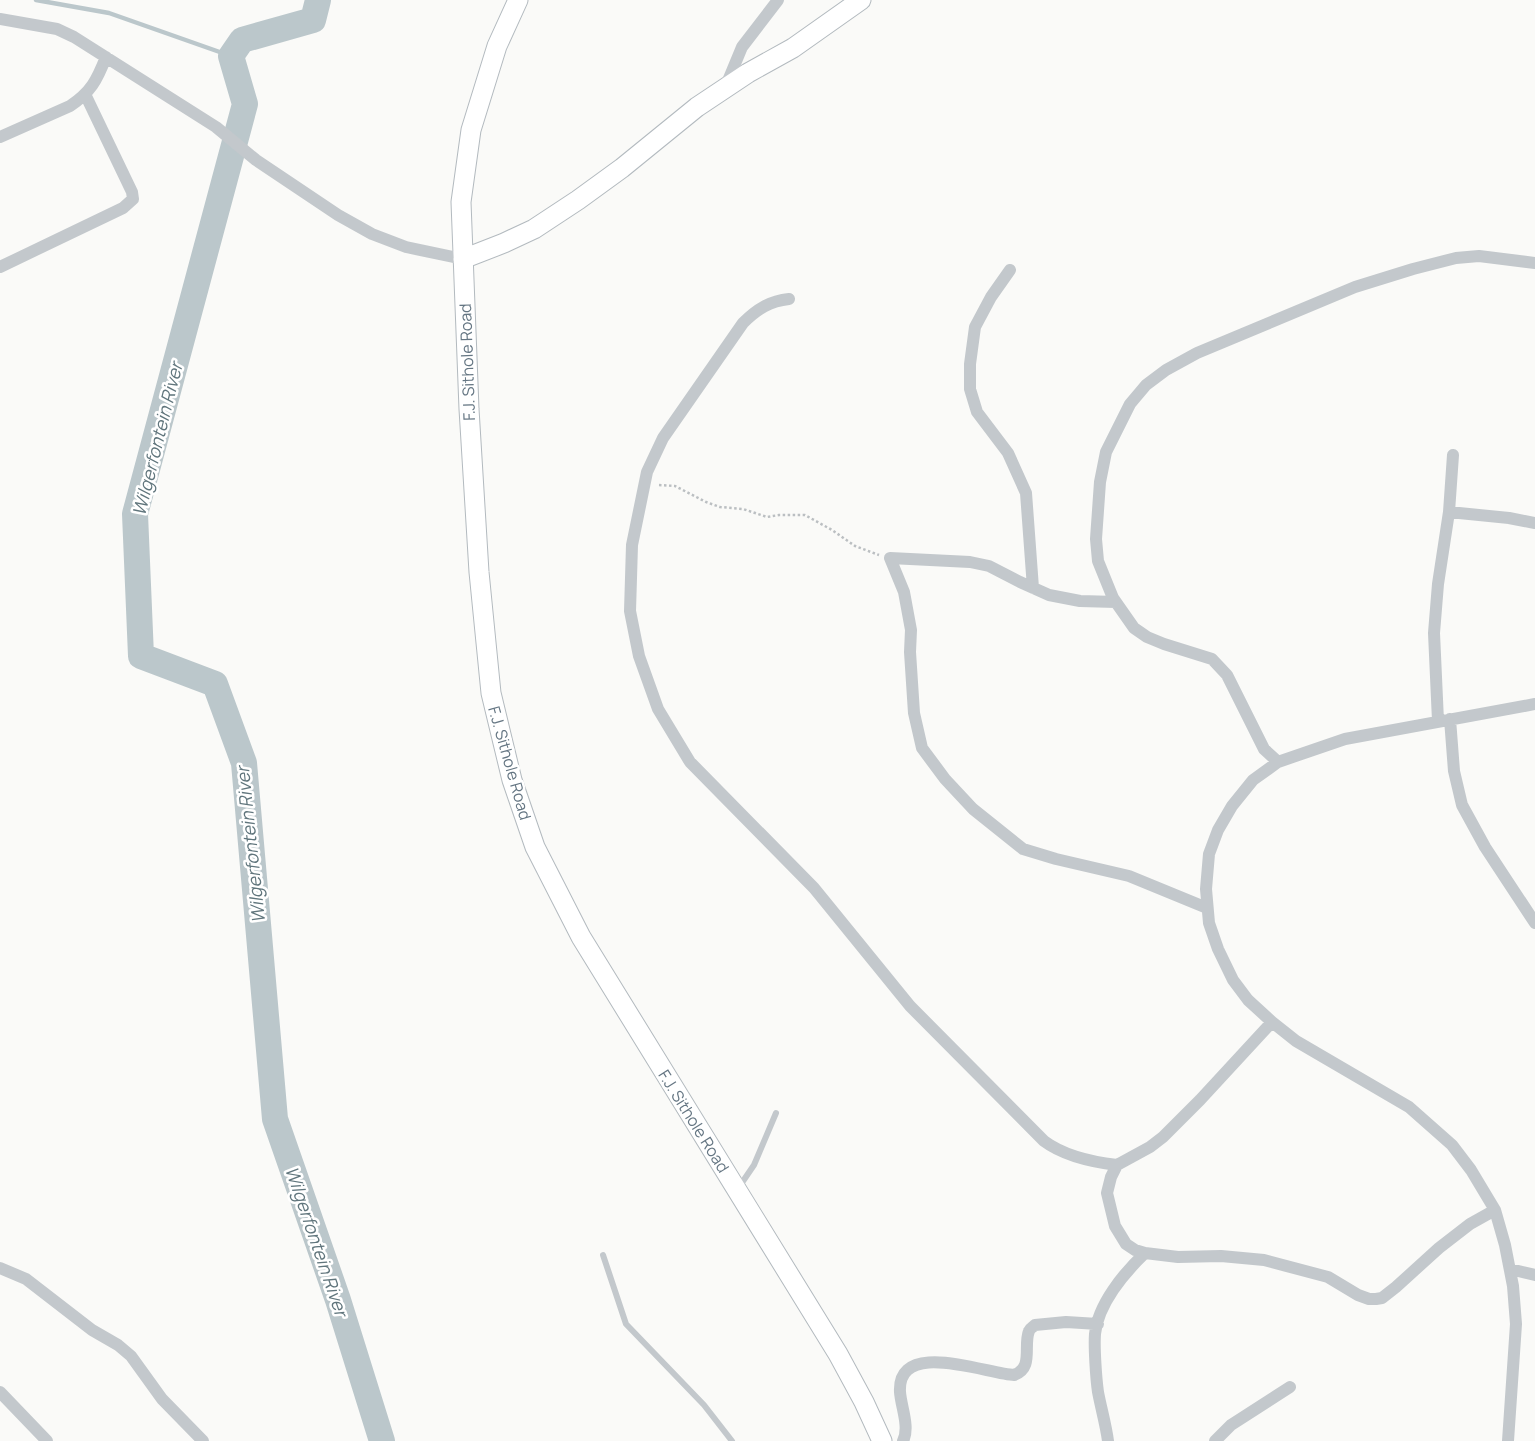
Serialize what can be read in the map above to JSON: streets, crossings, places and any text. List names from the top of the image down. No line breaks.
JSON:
{"streets":{"street":["F.J. Sithole Road"]},"water":["Wilgerfontein River"]}
